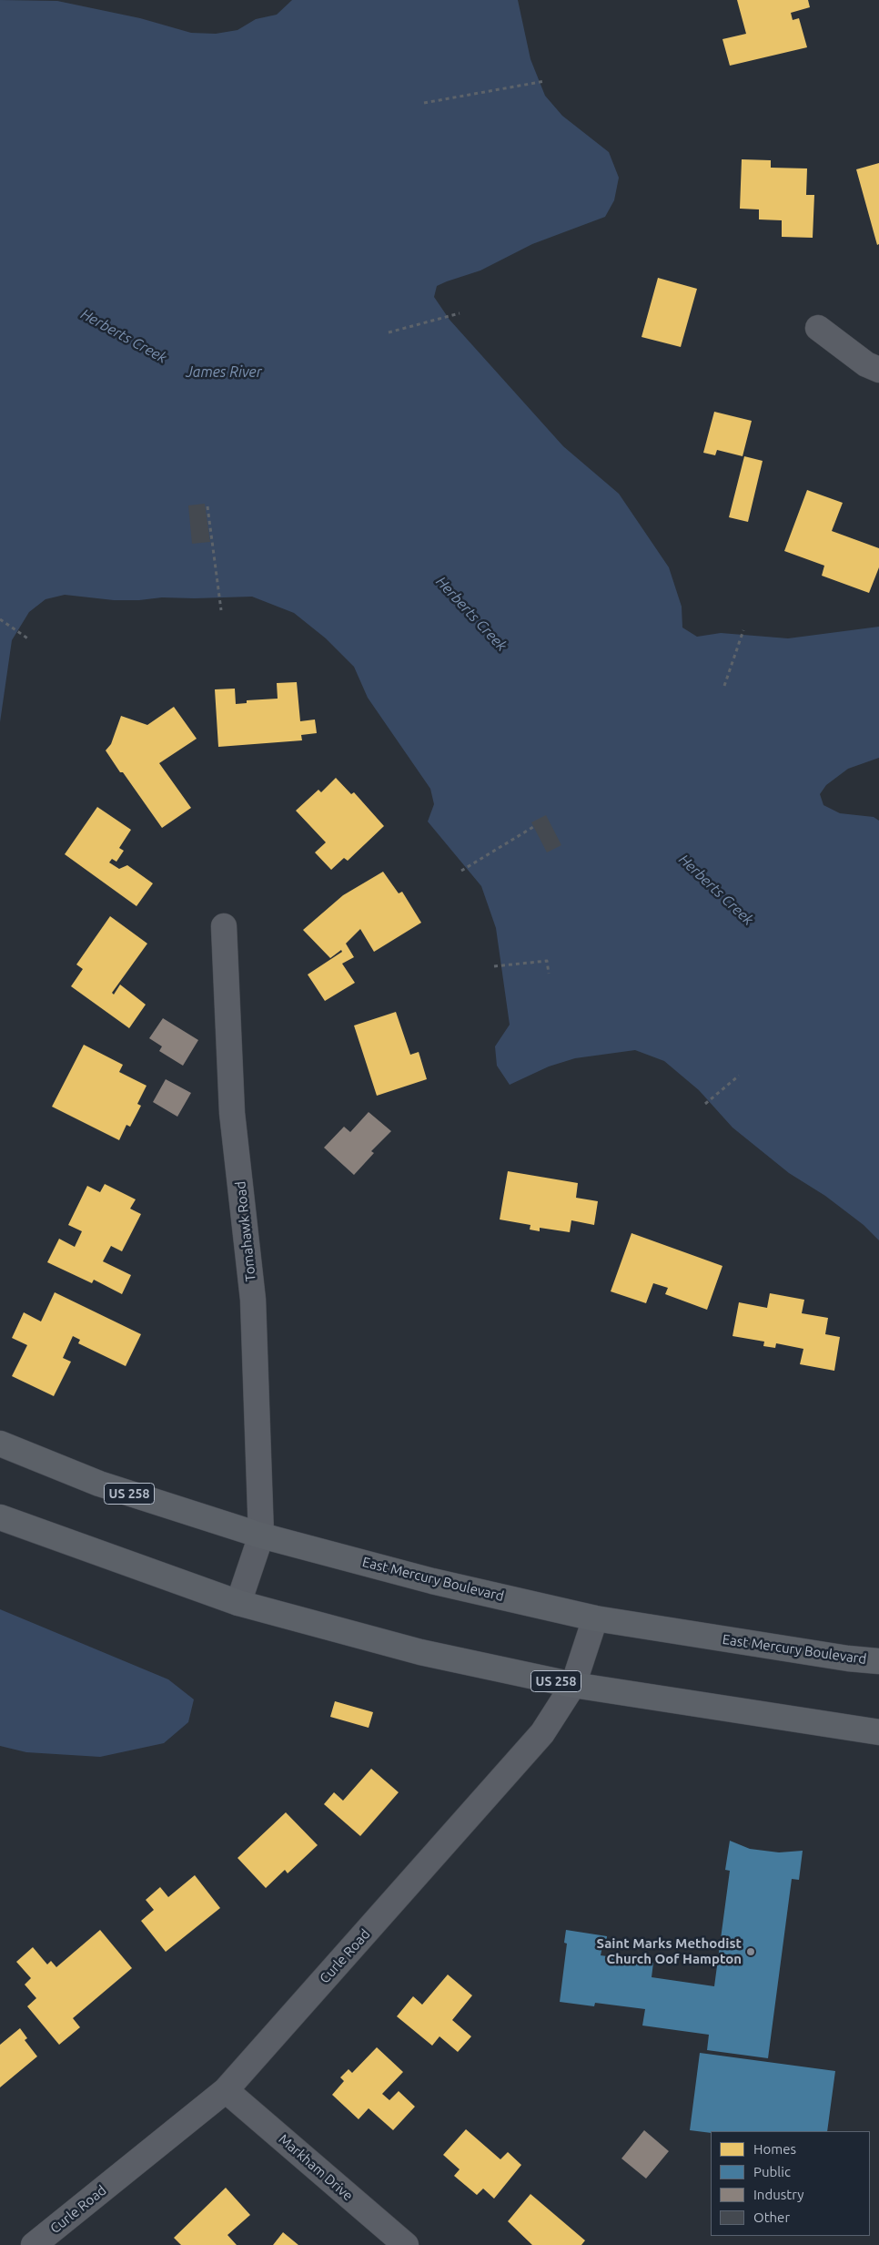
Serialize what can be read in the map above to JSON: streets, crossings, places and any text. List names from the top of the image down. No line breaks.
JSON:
{"streets":{"main road":["US 258","East Mercury Boulevard"],"street":["Tomahawk Road","Curle Road","Markham Drive"]},"crossings":[["Tomahawk Road","East Mercury Boulevard"],["US 258","Curle Road"],["East Mercury Boulevard","Curle Road"],["Curle Road","Markham Drive"]],"water":["Herberts Creek","James River"],"places":["Saint Marks Methodist Church Oof Hampton"],"legend":["Homes","Public","Industry","Other"]}
